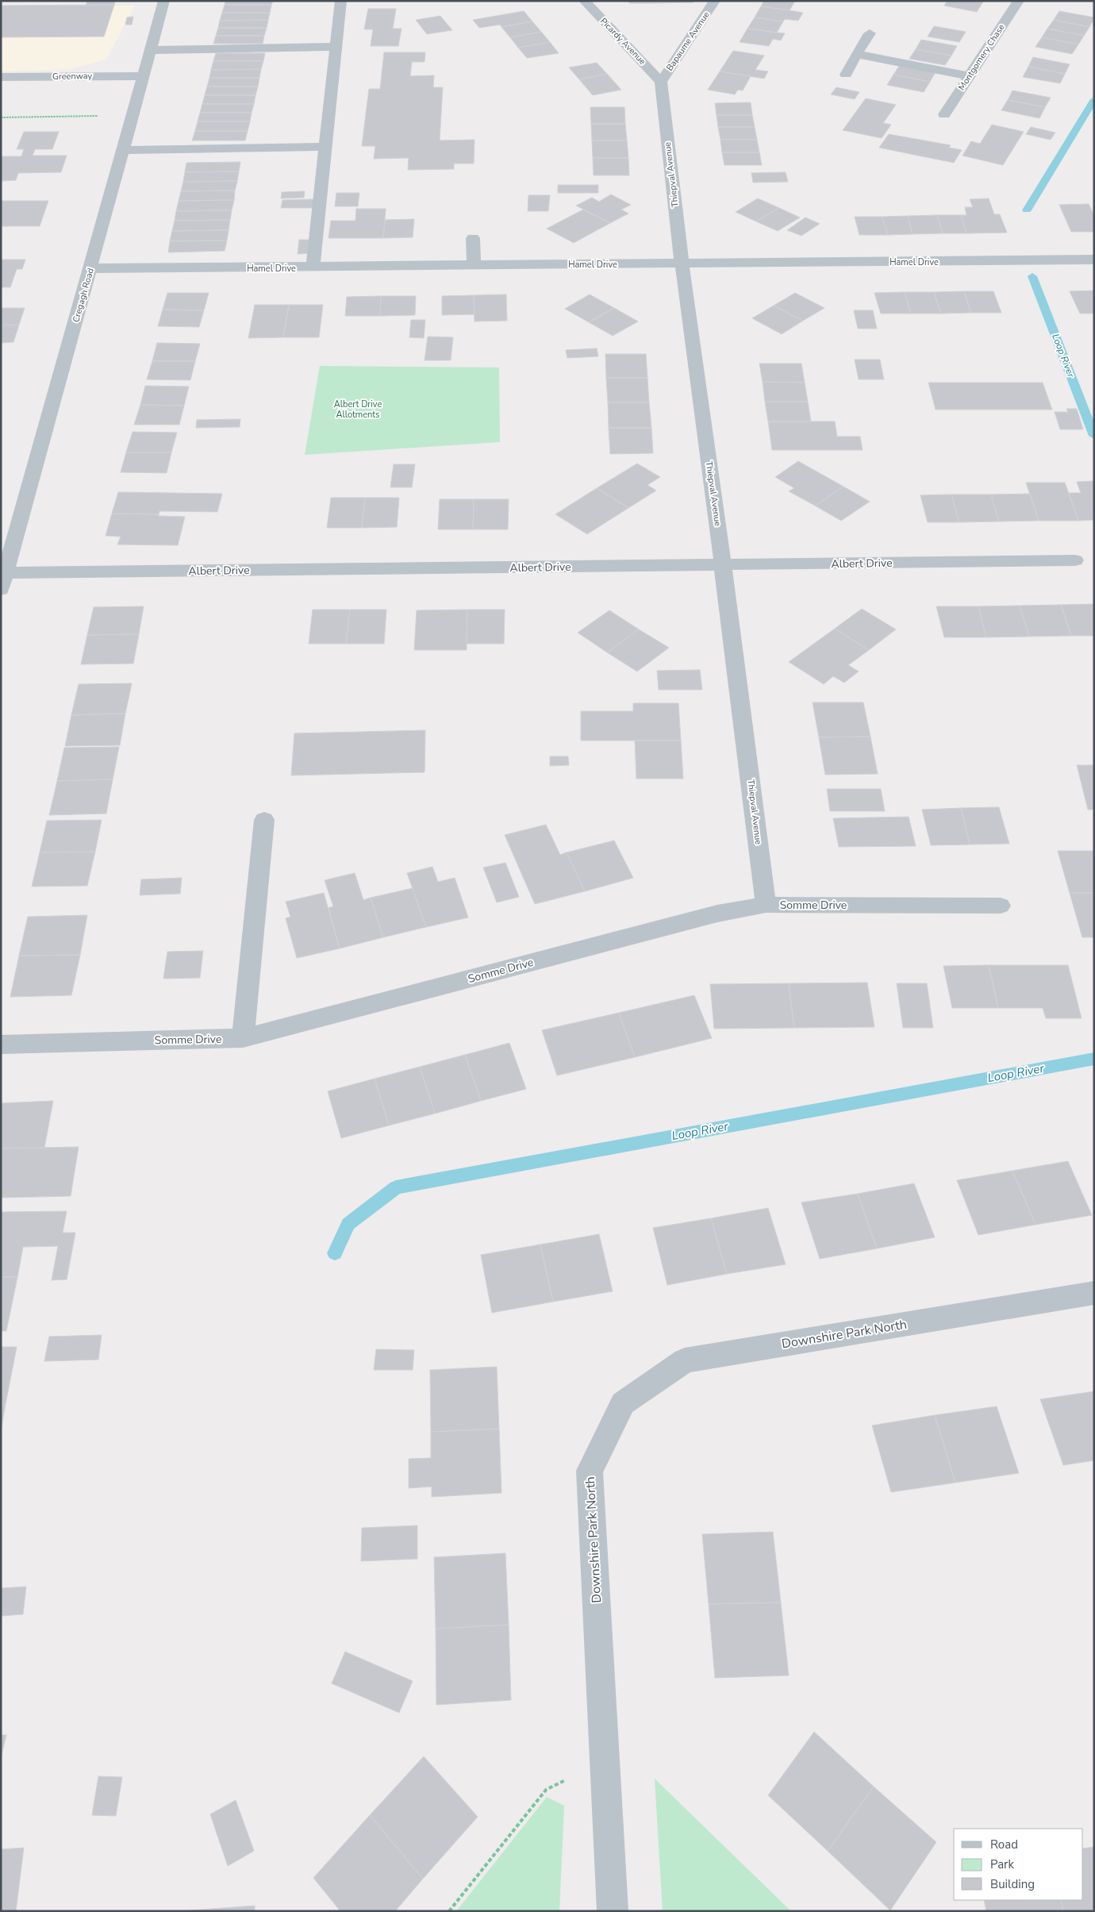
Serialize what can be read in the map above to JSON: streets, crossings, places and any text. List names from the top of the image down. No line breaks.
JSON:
{"streets":{"street":["Picardy Avenue","Bapaume Avenue","Montgomery Chase","Greenway","Thiepval Avenue","Hamel Drive","Cregagh Road","Albert Drive","Somme Drive","Downshire Park North"]},"crossings":[["Picardy Avenue","Bapaume Avenue"],["Picardy Avenue","Thiepval Avenue"],["Bapaume Avenue","Thiepval Avenue"],["Greenway","Cregagh Road"],["Thiepval Avenue","Hamel Drive"],["Thiepval Avenue","Albert Drive"],["Thiepval Avenue","Somme Drive"],["Hamel Drive","Cregagh Road"],["Cregagh Road","Albert Drive"]],"water":["Loop River"],"parks":["Albert Drive Allotments"],"legend":["Road","Park","Building"]}
